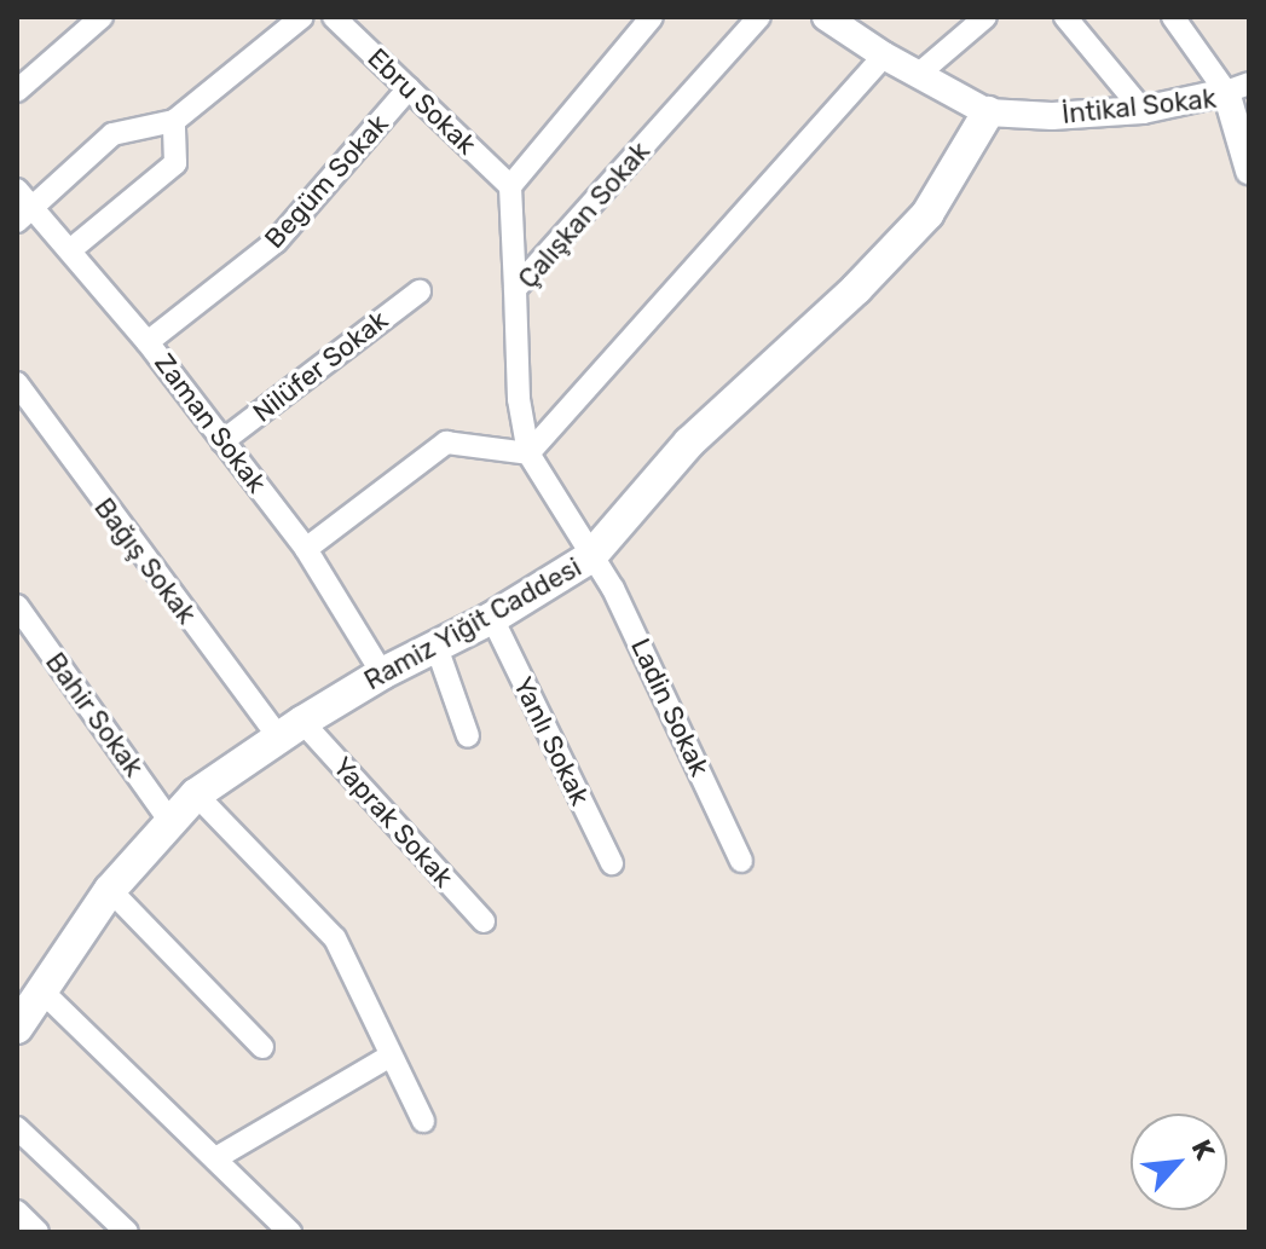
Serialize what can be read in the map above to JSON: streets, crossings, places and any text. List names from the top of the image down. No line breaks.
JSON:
{"streets":{"main road":["Ramiz Yiğit Caddesi"],"street":["Ebru Sokak","İntikal Sokak","Begüm Sokak","Çalışkan Sokak","Nilüfer Sokak","Zaman Sokak","Bağış Sokak","Ladin Sokak","Bahir Sokak","Yanlı Sokak","Yaprak Sokak"]},"crossings":[["Ebru Sokak","Begüm Sokak"],["İntikal Sokak","Ramiz Yiğit Caddesi"],["Begüm Sokak","Zaman Sokak"],["Çalışkan Sokak","Ramiz Yiğit Caddesi"],["Çalışkan Sokak","Ladin Sokak"],["Nilüfer Sokak","Zaman Sokak"],["Zaman Sokak","Ramiz Yiğit Caddesi"],["Bağış Sokak","Ramiz Yiğit Caddesi"],["Bağış Sokak","Yaprak Sokak"],["Ramiz Yiğit Caddesi","Ladin Sokak"],["Ramiz Yiğit Caddesi","Bahir Sokak"],["Ramiz Yiğit Caddesi","Yanlı Sokak"],["Ramiz Yiğit Caddesi","Yaprak Sokak"]],"north":"top right"}
